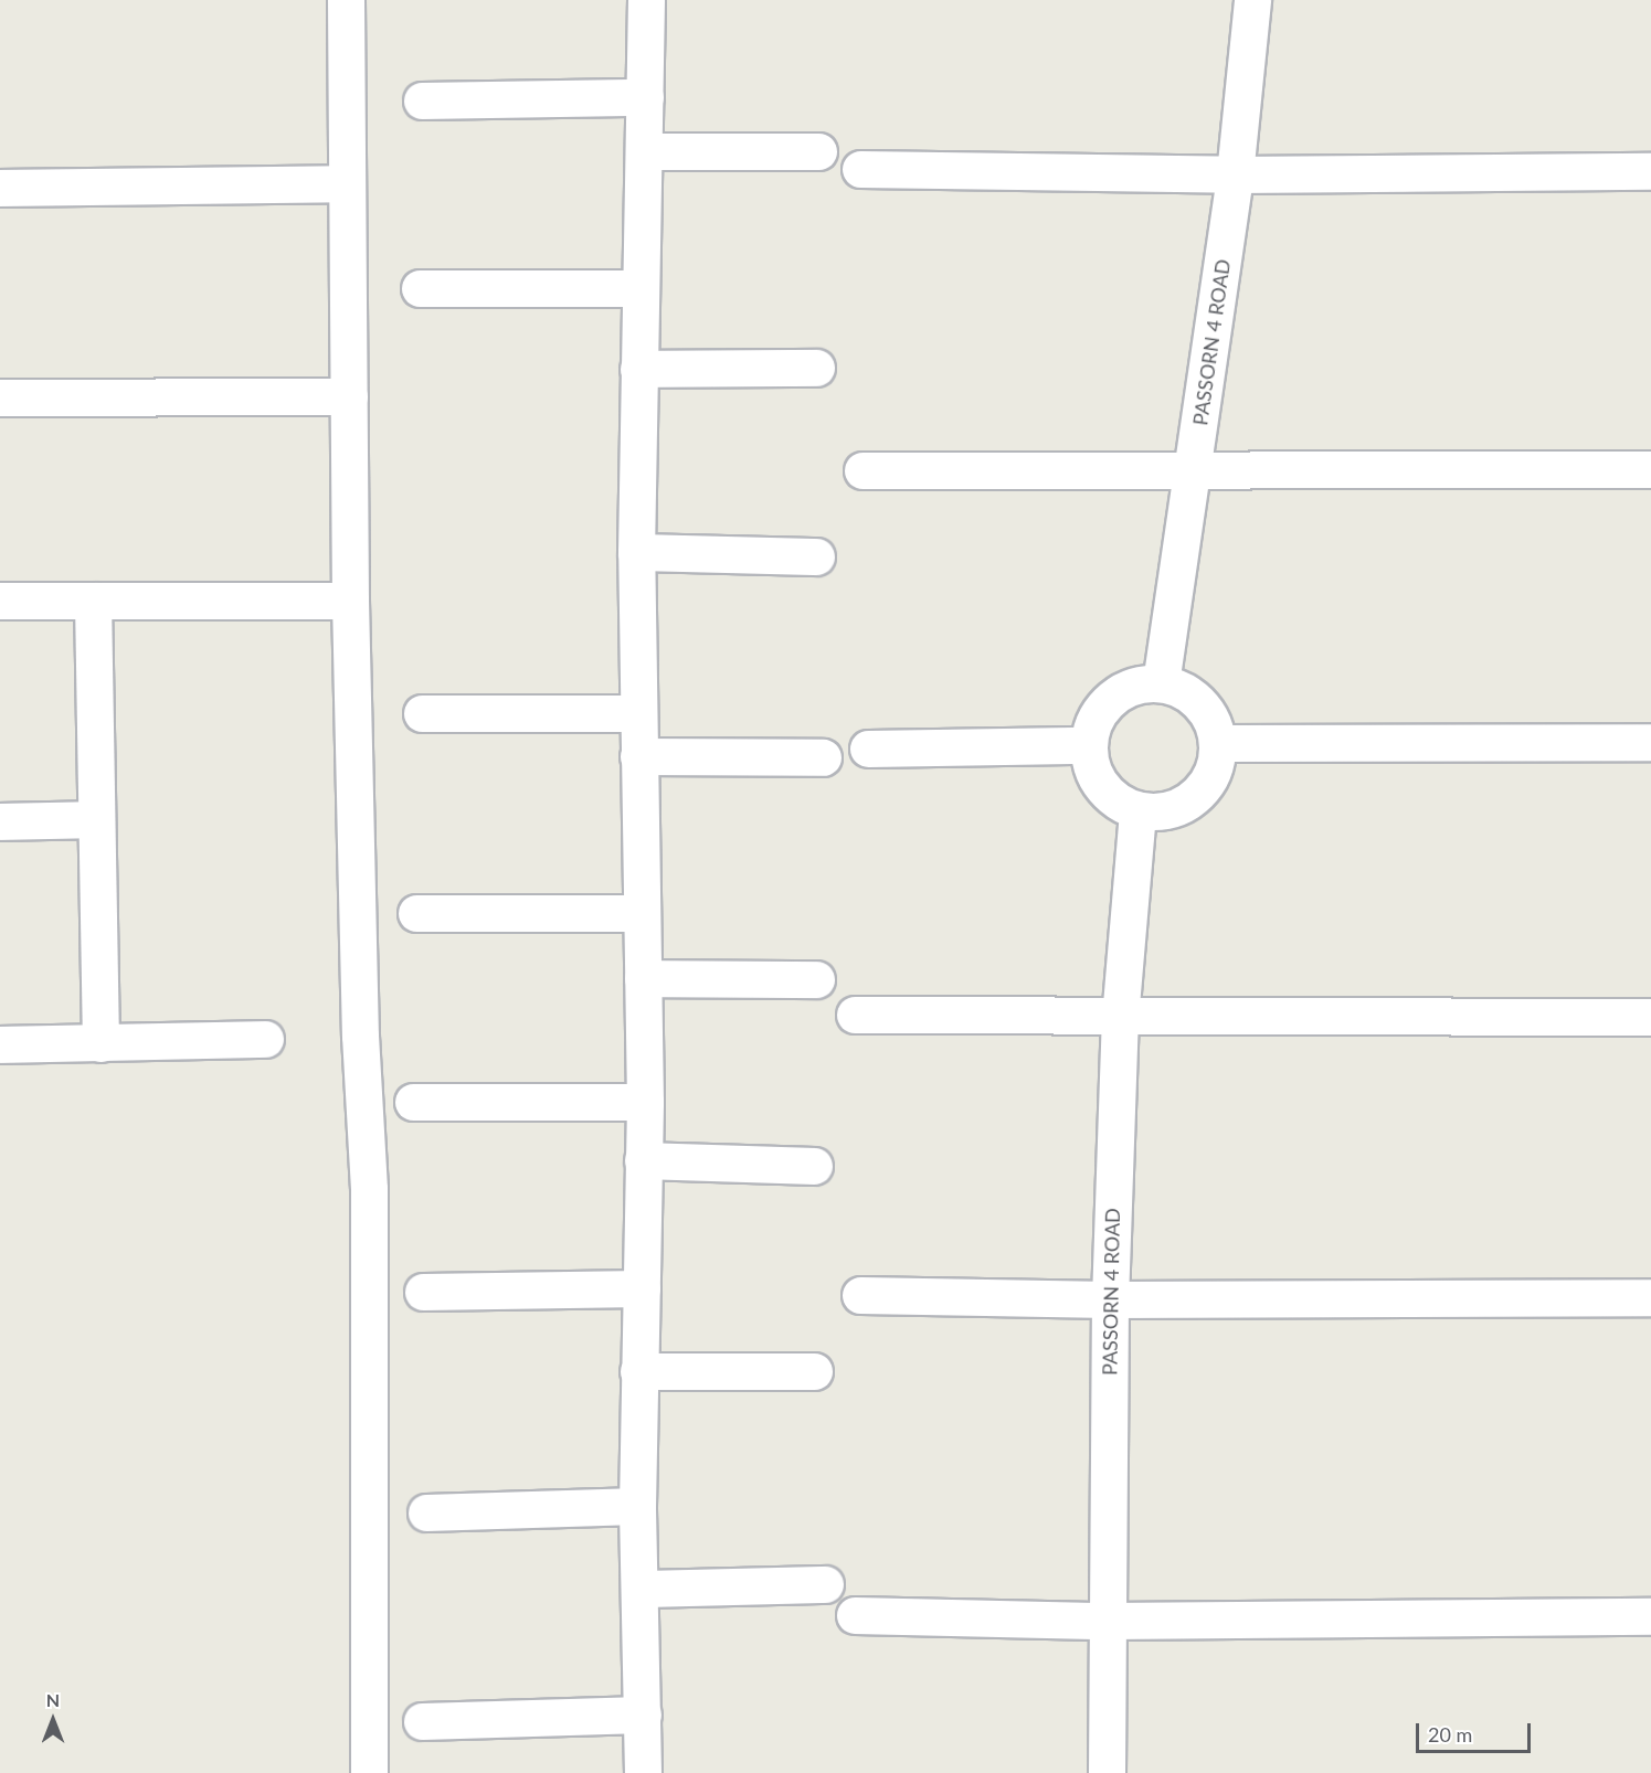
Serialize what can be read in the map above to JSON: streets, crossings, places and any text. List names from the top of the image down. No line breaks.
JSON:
{"streets":{"street":["PASSORN 4 ROAD"]},"scale_bar":"20 m","north":"top"}
